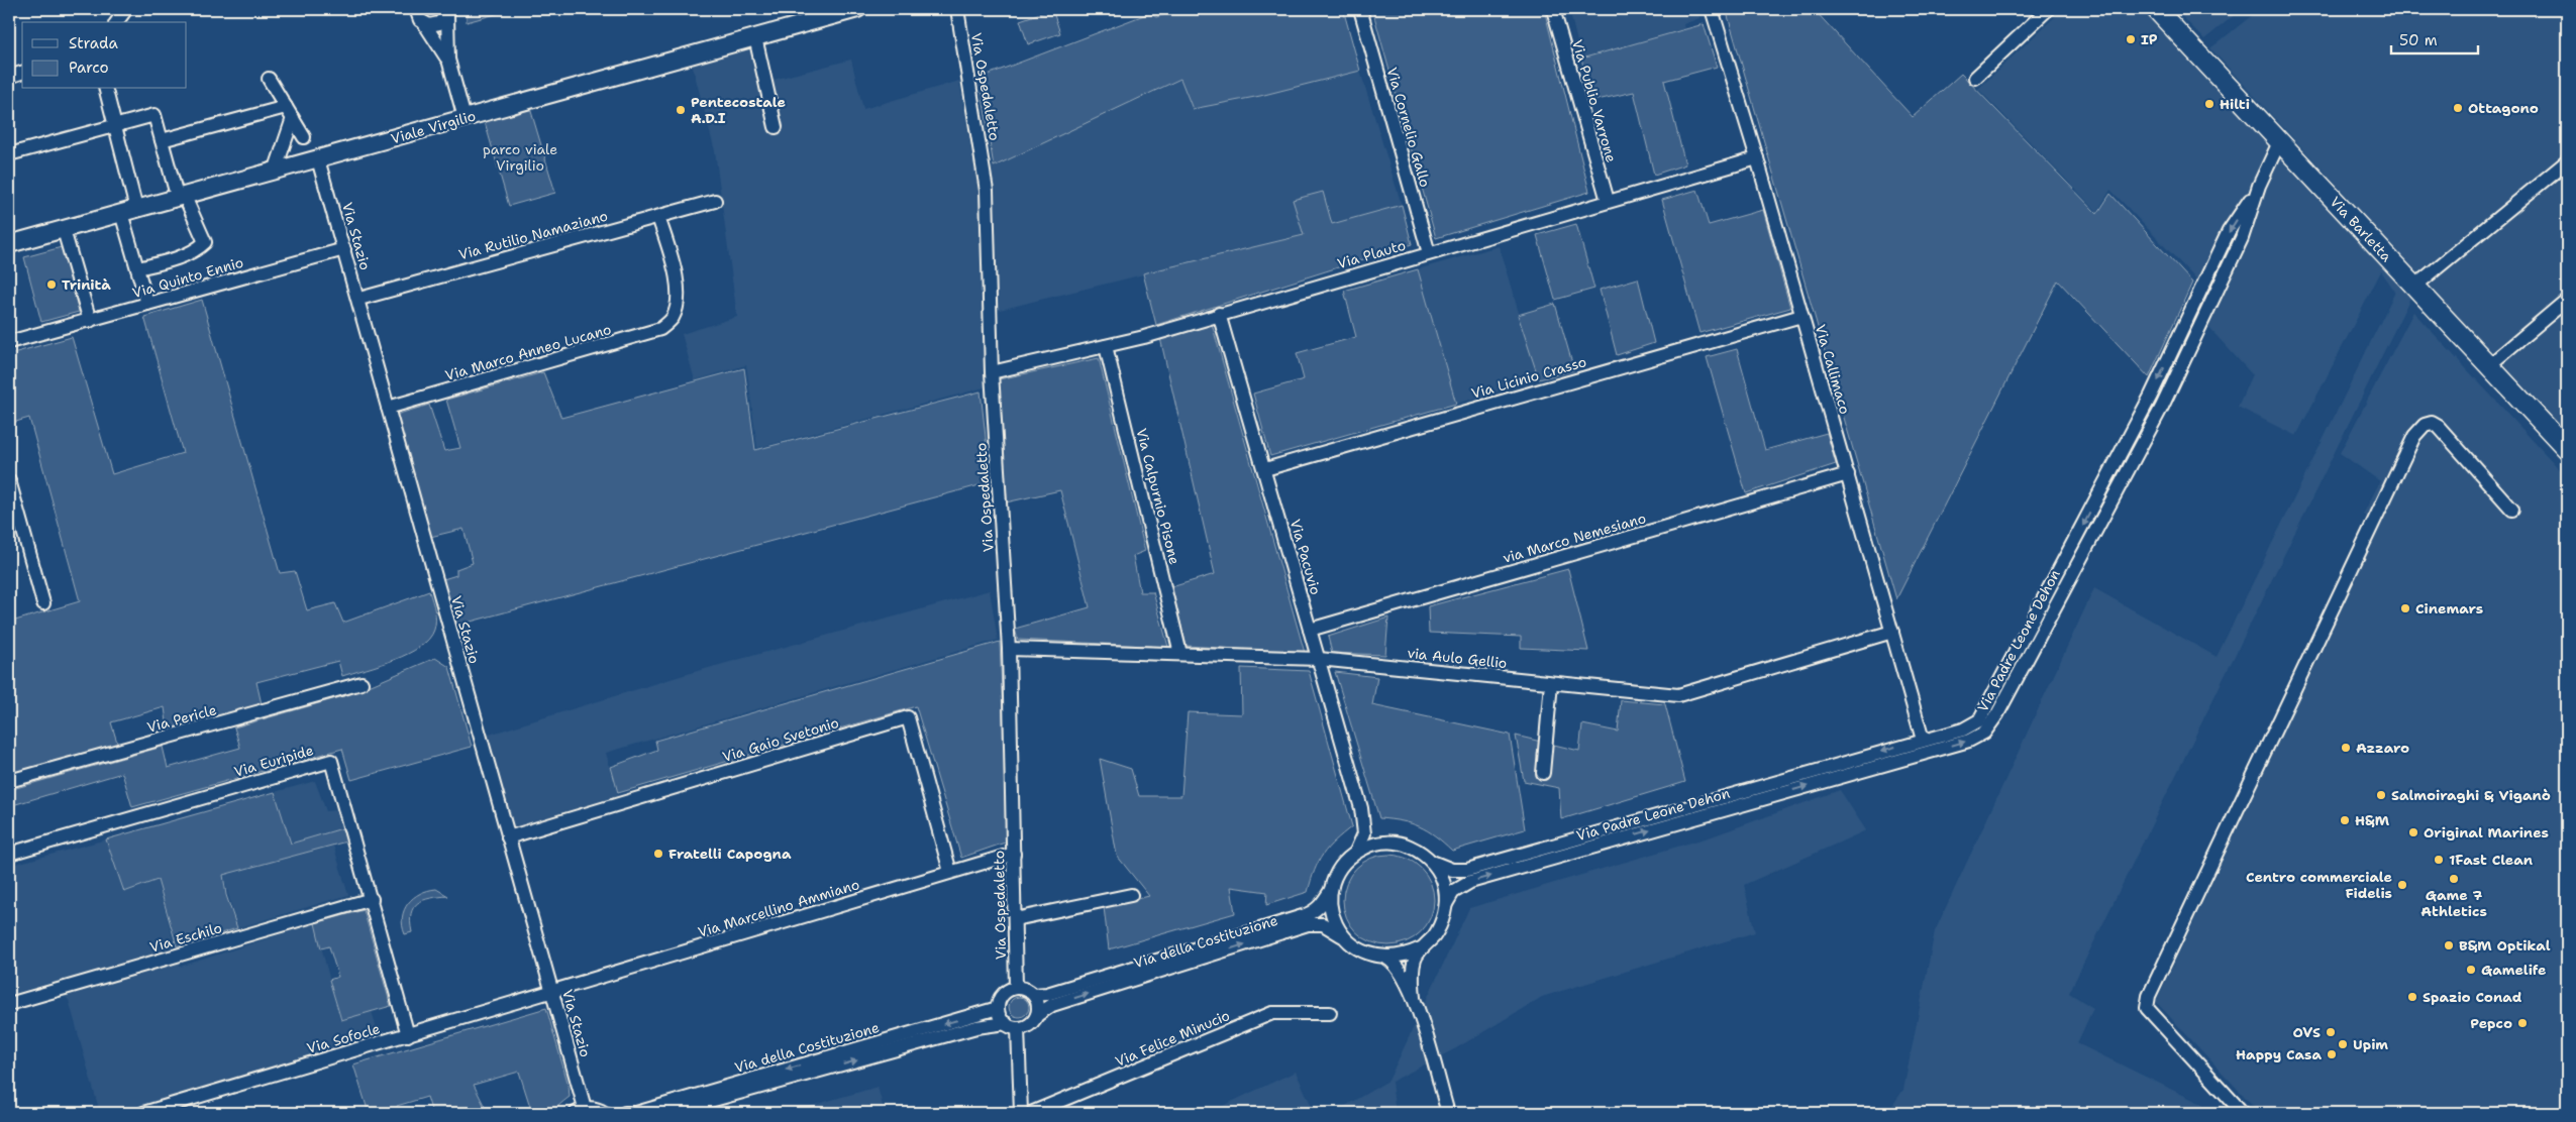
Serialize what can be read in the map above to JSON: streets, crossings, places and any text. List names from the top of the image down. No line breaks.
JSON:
{"streets":{"main road":["Via Barletta"],"street":["Via Ospedaletto","Via Publio Varrone","Viale Virgilio","Via Cornelio Gallo","Via Rutilio Namaziano","Via Stazio","Via Plauto","Via Quinto Ennio","Via Marco Anneo Lucano","Via Callimaco","Via Licinio Crasso","Via Calpurnio Pisone","via Marco Nemesiano","Via Pacuvio","Via Padre Leone Dehon","via Aulo Gellio","Via Pericle","Via Gaio Svetonio","Via Euripide","Via Marcellino Ammiano","Via Eschilo","Via della Costituzione","Via Sofocle","Via Felice Minucio"]},"crossings":[["Via Ospedaletto","Via Plauto"],["Via Ospedaletto","via Aulo Gellio"],["Via Ospedaletto","Via Marcellino Ammiano"],["Via Ospedaletto","Via della Costituzione"],["Via Publio Varrone","Via Plauto"],["Viale Virgilio","Via Stazio"],["Via Cornelio Gallo","Via Plauto"],["Via Barletta","Via Padre Leone Dehon"],["Via Rutilio Namaziano","Via Stazio"],["Via Rutilio Namaziano","Via Marco Anneo Lucano"],["Via Stazio","Via Quinto Ennio"],["Via Stazio","Via Marco Anneo Lucano"],["Via Stazio","Via Gaio Svetonio"],["Via Stazio","Via Marcellino Ammiano"],["Via Stazio","Via Sofocle"],["Via Plauto","Via Callimaco"],["Via Plauto","Via Calpurnio Pisone"],["Via Plauto","Via Pacuvio"],["Via Callimaco","Via Licinio Crasso"],["Via Callimaco","via Marco Nemesiano"],["Via Callimaco","Via Padre Leone Dehon"],["Via Callimaco","via Aulo Gellio"],["Via Licinio Crasso","Via Pacuvio"],["Via Calpurnio Pisone","via Aulo Gellio"],["via Marco Nemesiano","Via Pacuvio"],["Via Pacuvio","Via Padre Leone Dehon"],["Via Pacuvio","via Aulo Gellio"],["Via Pacuvio","Via della Costituzione"],["Via Padre Leone Dehon","Via della Costituzione"],["Via Gaio Svetonio","Via Marcellino Ammiano"],["Via Euripide","Via Eschilo"],["Via Euripide","Via Sofocle"],["Via Marcellino Ammiano","Via Sofocle"]],"parks":["parco viale Virgilio"],"places":["IP","Hilti","Ottagono","Pentecostale A.D.I","Trinità","Cinemars","Azzaro","Salmoiraghi & Viganò","H&M","Original Marines","Fratelli Capogna","1Fast Clean","Game 7 Athletics","Centro commerciale Fidelis","B&M Optikal","Gamelife","Spazio Conad","Pepco","OVS","Upim","Happy Casa"],"legend":["Strada","Parco"],"scale_bar":"50 m"}
